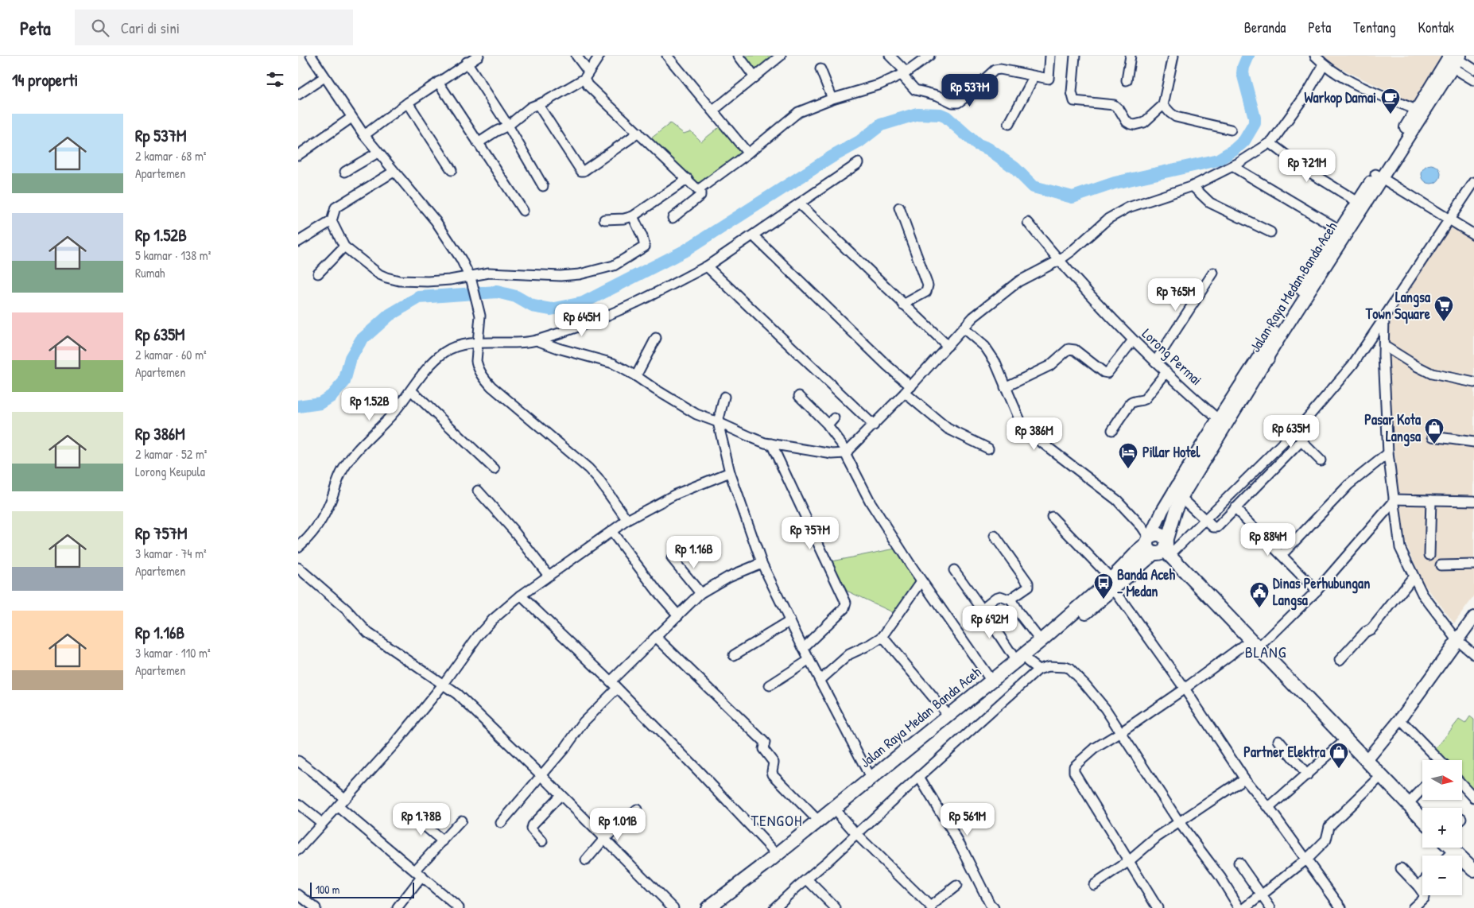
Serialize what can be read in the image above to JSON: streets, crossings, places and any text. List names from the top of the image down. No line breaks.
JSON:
{"streets":{"highway":["Jalan Raya Medan Banda Aceh"],"street":["Lorong Permai"]},"districts":["BLANG","TENGOH"],"places":{"cafe":["Warkop Damai"],"supermarket":["Langsa Town Square"],"shop":["Pasar Kota Langsa","Partner Elektra"],"hotel":["Pillar Hotel"],"bus stop":["Banda Aceh - Medan"],"public building":["Dinas Perhubungan Langsa"]},"scale_bar":"100 m","north":"right","page":{"header":"Peta","search":"Cari di sini","nav":["Beranda","Peta","Tentang","Kontak"],"heading":"14 properti","price":["Rp 537M","Rp 721M","Rp 765M","Rp 645M","Rp 1.52B","Rp 635M","Rp 386M","Rp 757M","Rp 884M","Rp 1.16B","Rp 692M","Rp 1.78B","Rp 561M","Rp 1.01B"],"list":[{"name":"Rp 537M","note":"2 kamar · 68 m² · Apartemen"},{"name":"Rp 1.52B","note":"5 kamar · 138 m² · Rumah"},{"name":"Rp 635M","note":"2 kamar · 60 m² · Apartemen"},{"name":"Rp 386M","note":"2 kamar · 52 m² · Lorong Keupula"},{"name":"Rp 757M","note":"3 kamar · 74 m² · Apartemen"},{"name":"Rp 1.16B","note":"3 kamar · 110 m² · Apartemen"}],"map_buttons":["+","−"],"scale":"100 m"}}
